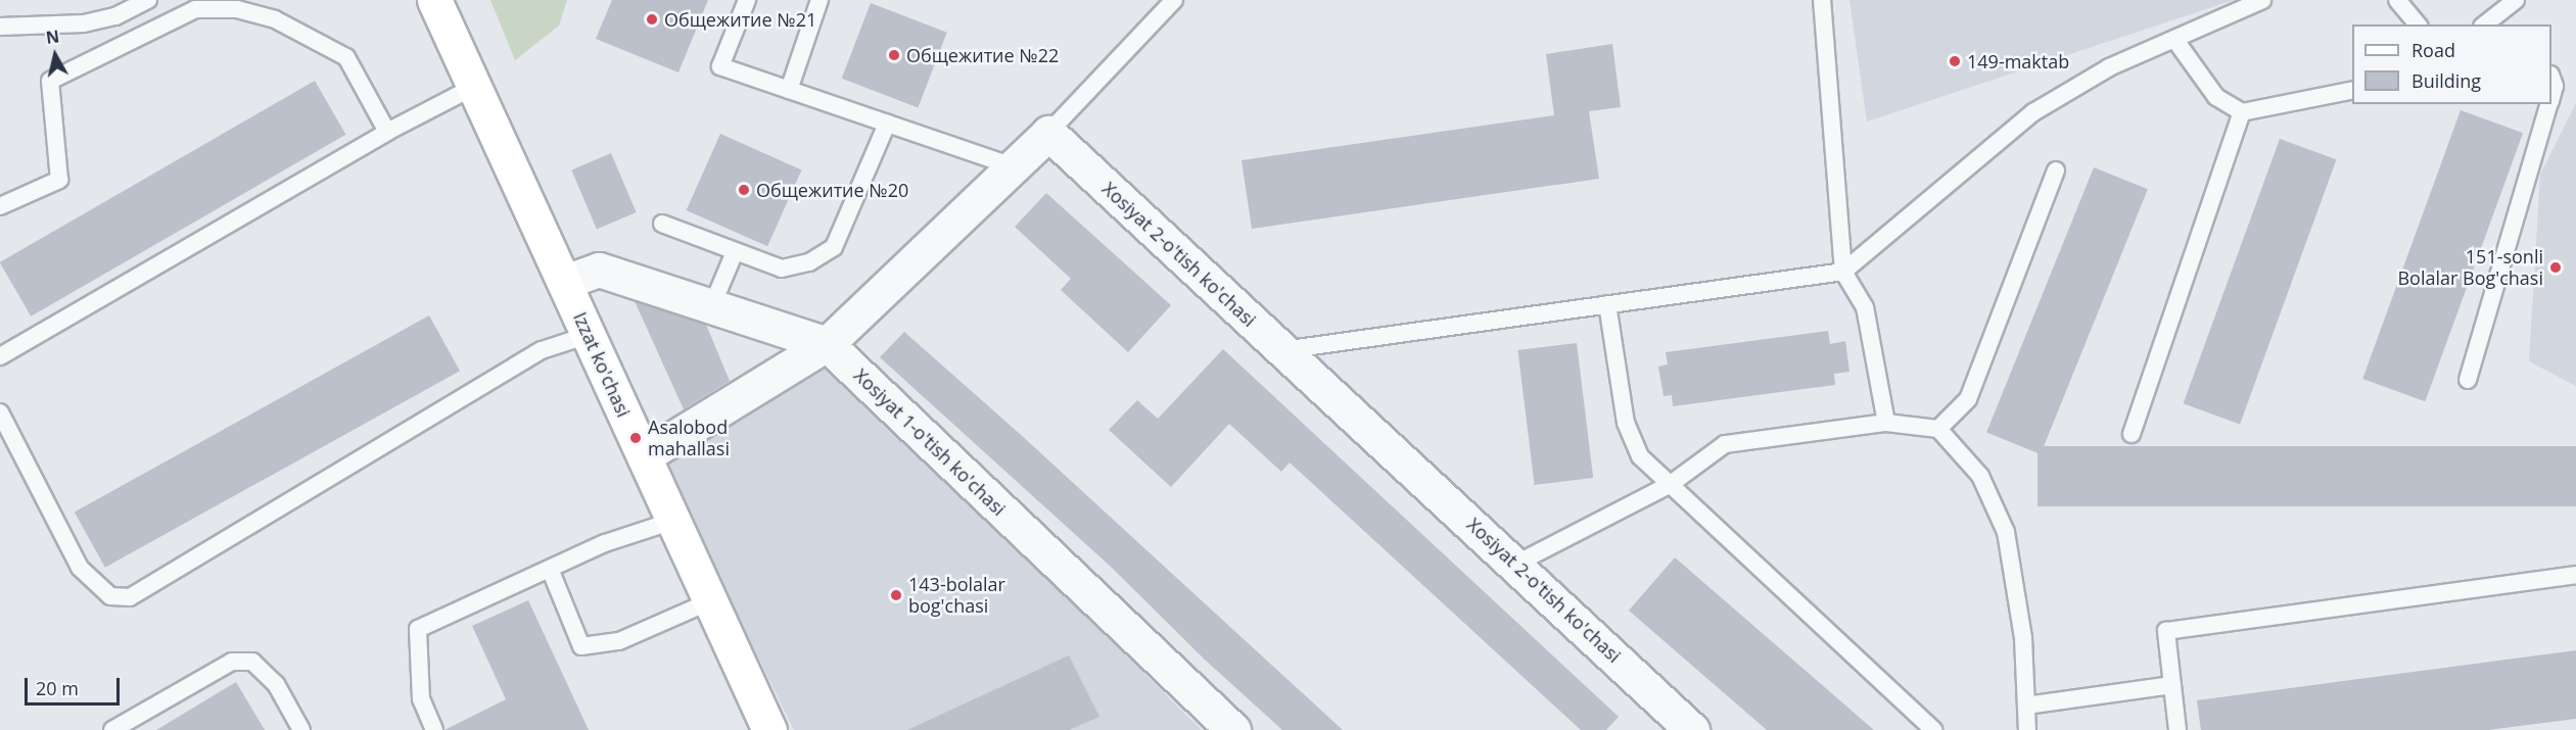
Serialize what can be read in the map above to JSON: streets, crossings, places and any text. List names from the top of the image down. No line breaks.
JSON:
{"streets":{"main road":["Izzat ko'chasi"],"street":["Xosiyat 2-o'tish ko'chasi","Xosiyat 1-o'tish ko'chasi"]},"crossings":[["Izzat ko'chasi","Xosiyat 1-o'tish ko'chasi"]],"places":["Общежитие №21","Общежитие №22","149-maktab","Общежитие №20","151-sonli Bolalar Bog'chasi","Asalobod mahallasi","143-bolalar bog'chasi"],"legend":["Road","Building"],"scale_bar":"20 m","north":"top"}
